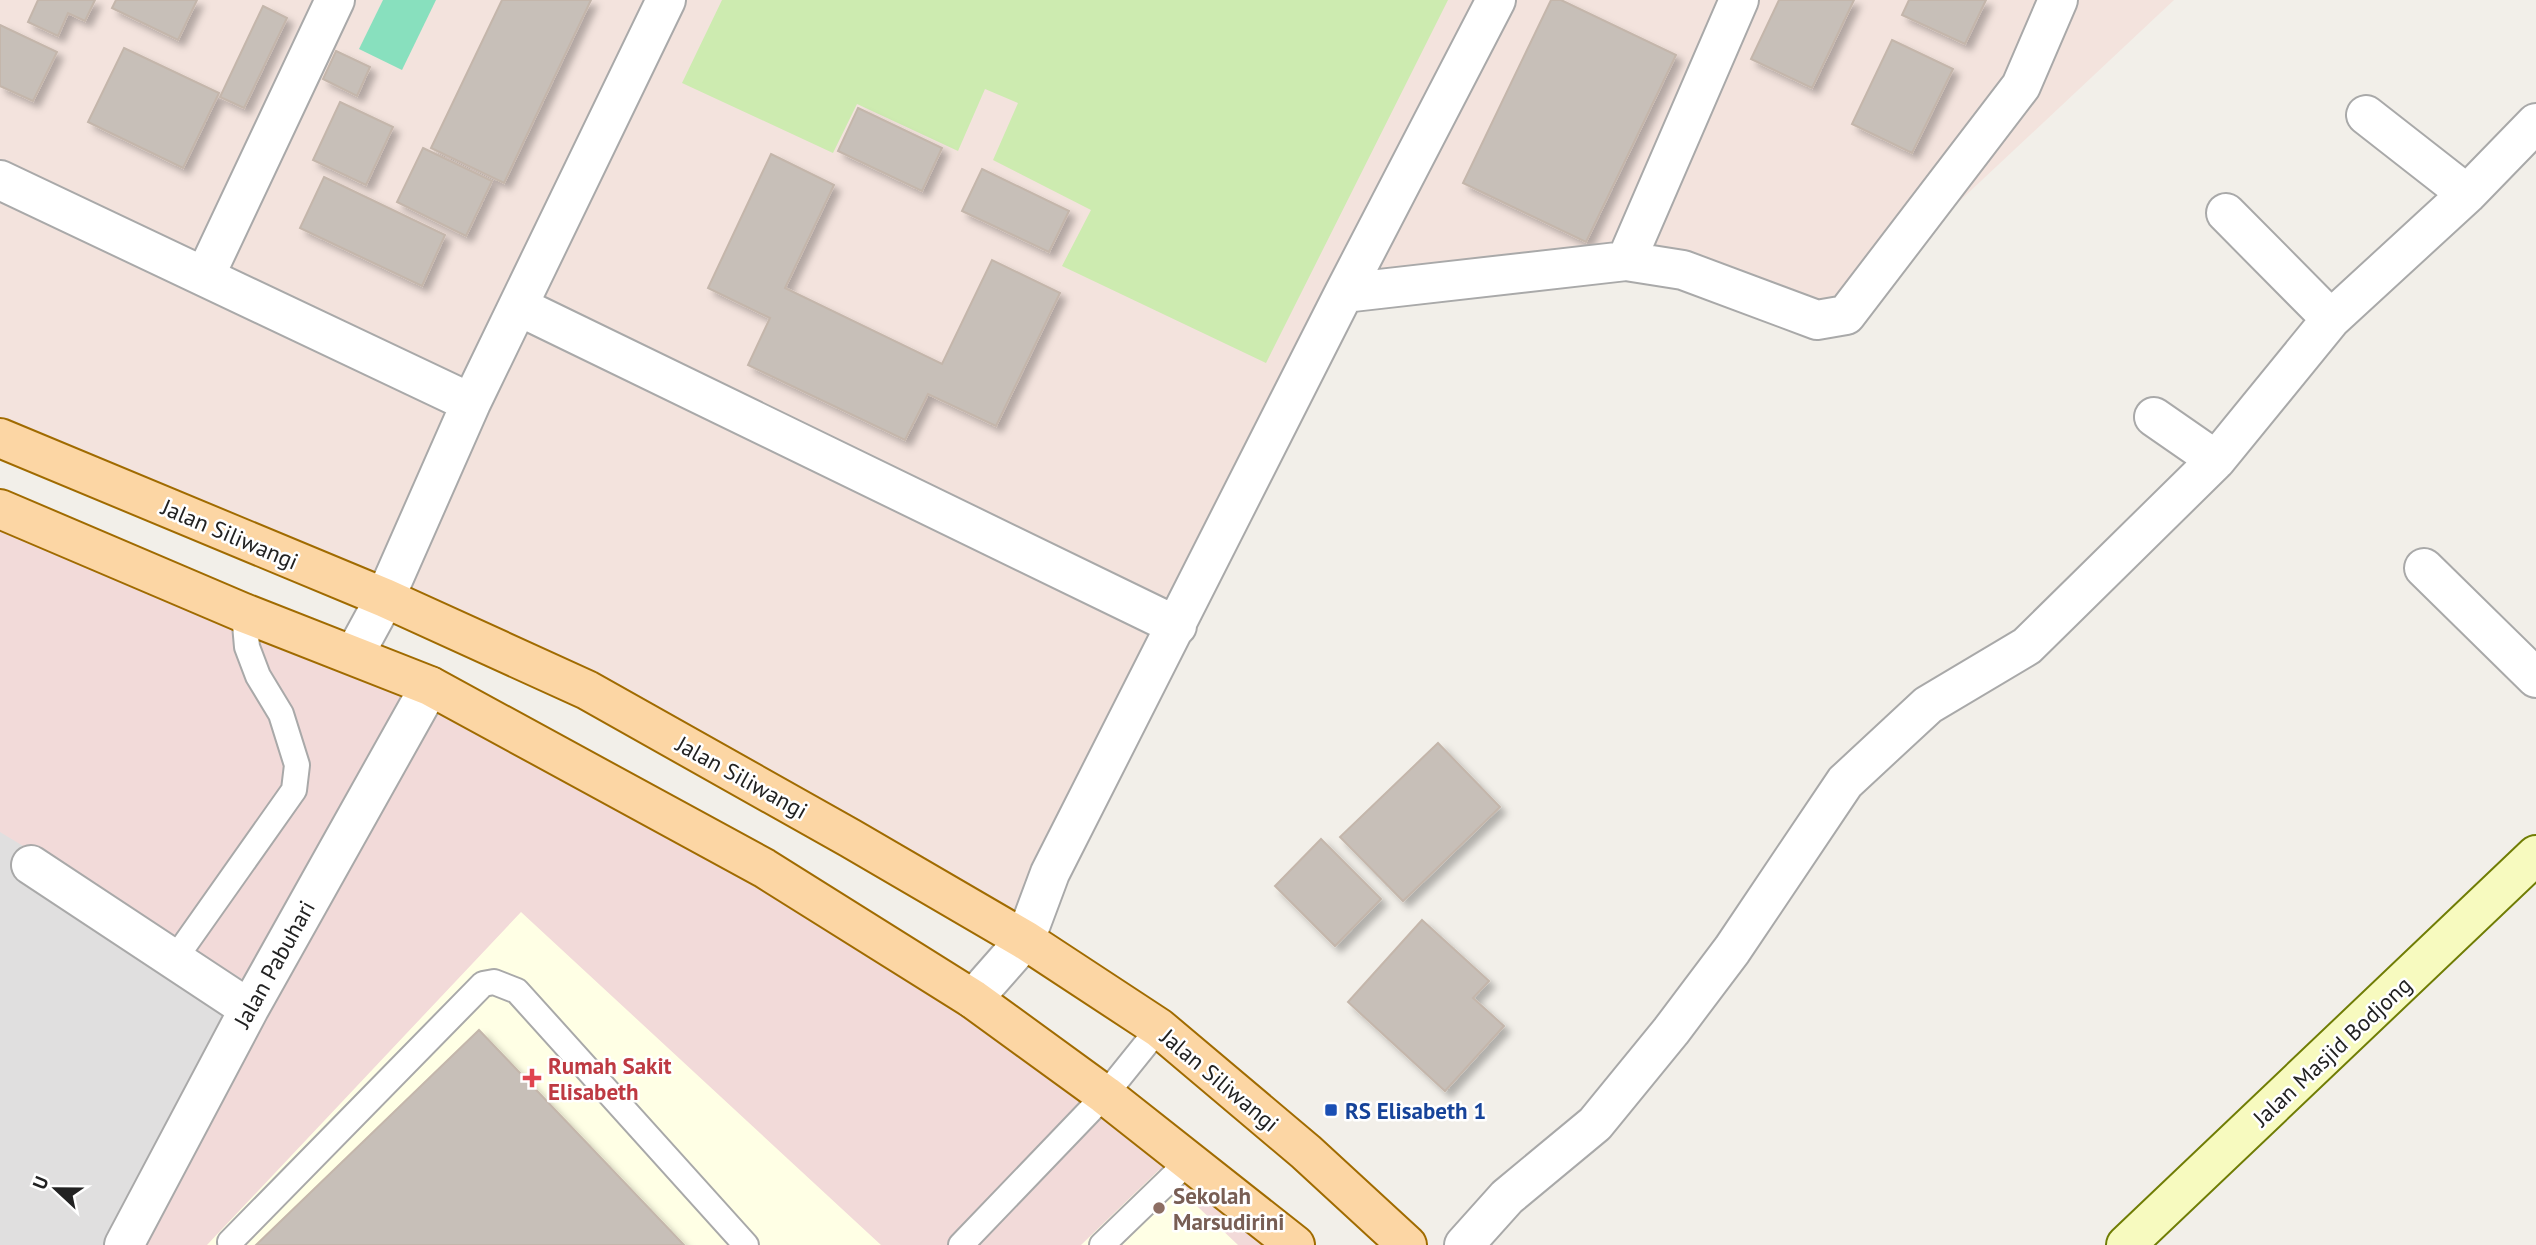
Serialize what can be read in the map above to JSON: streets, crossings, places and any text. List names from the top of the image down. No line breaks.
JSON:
{"streets":{"main road":["Jalan Siliwangi"],"street":["Jalan Pabuhari","Jalan Masjid Bodjong"]},"places":{"health":["Rumah Sakit Elisabeth"],"transit":["RS Elisabeth 1"],"other":["Sekolah Marsudirini"]},"north":"left"}
